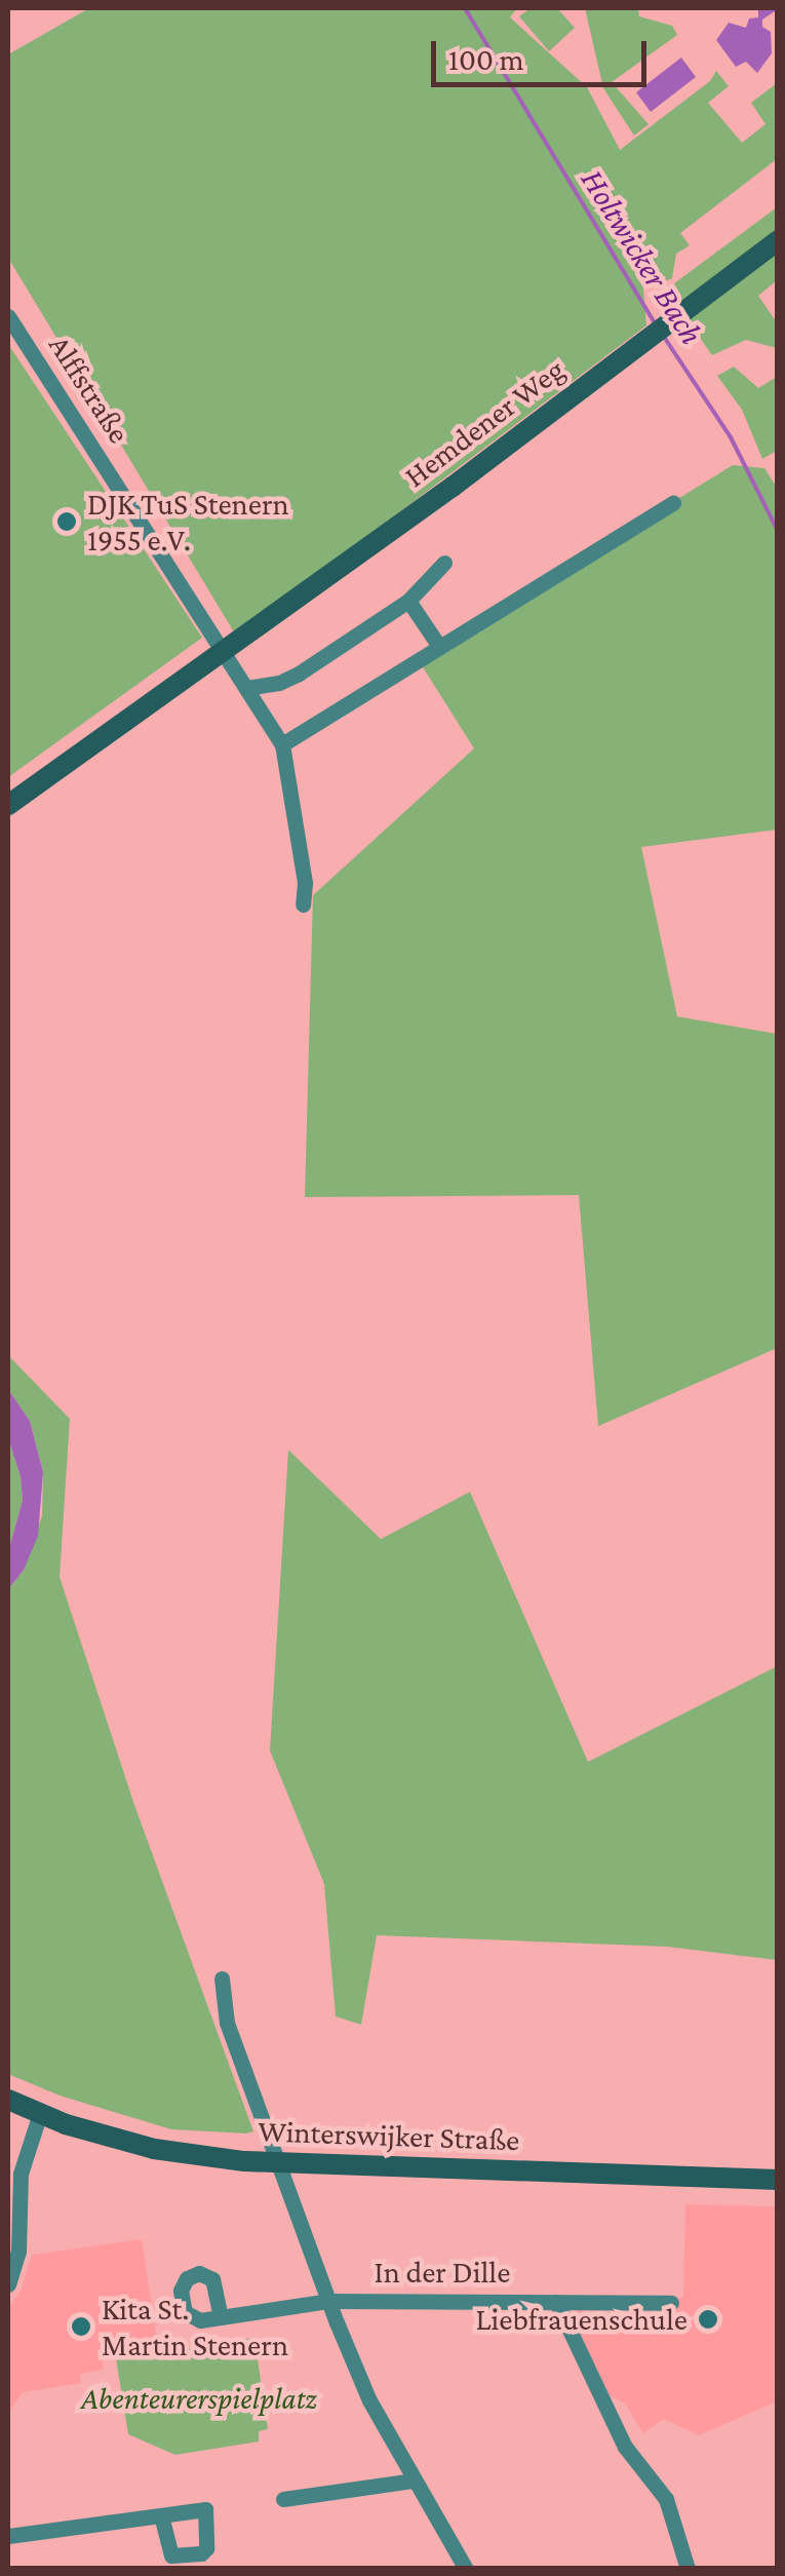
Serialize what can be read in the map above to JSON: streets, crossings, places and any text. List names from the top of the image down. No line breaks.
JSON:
{"streets":{"street":["Alffstraße","Hemdener Weg","Winterswijker Straße","In der Dille"]},"crossings":[["Alffstraße","Hemdener Weg"]],"water":["Holtwicker Bach"],"parks":["Abenteurerspielplatz"],"places":["DJK TuS Stenern 1955 e.V.","Liebfrauenschule","Kita St. Martin Stenern"],"scale_bar":"100 m"}
